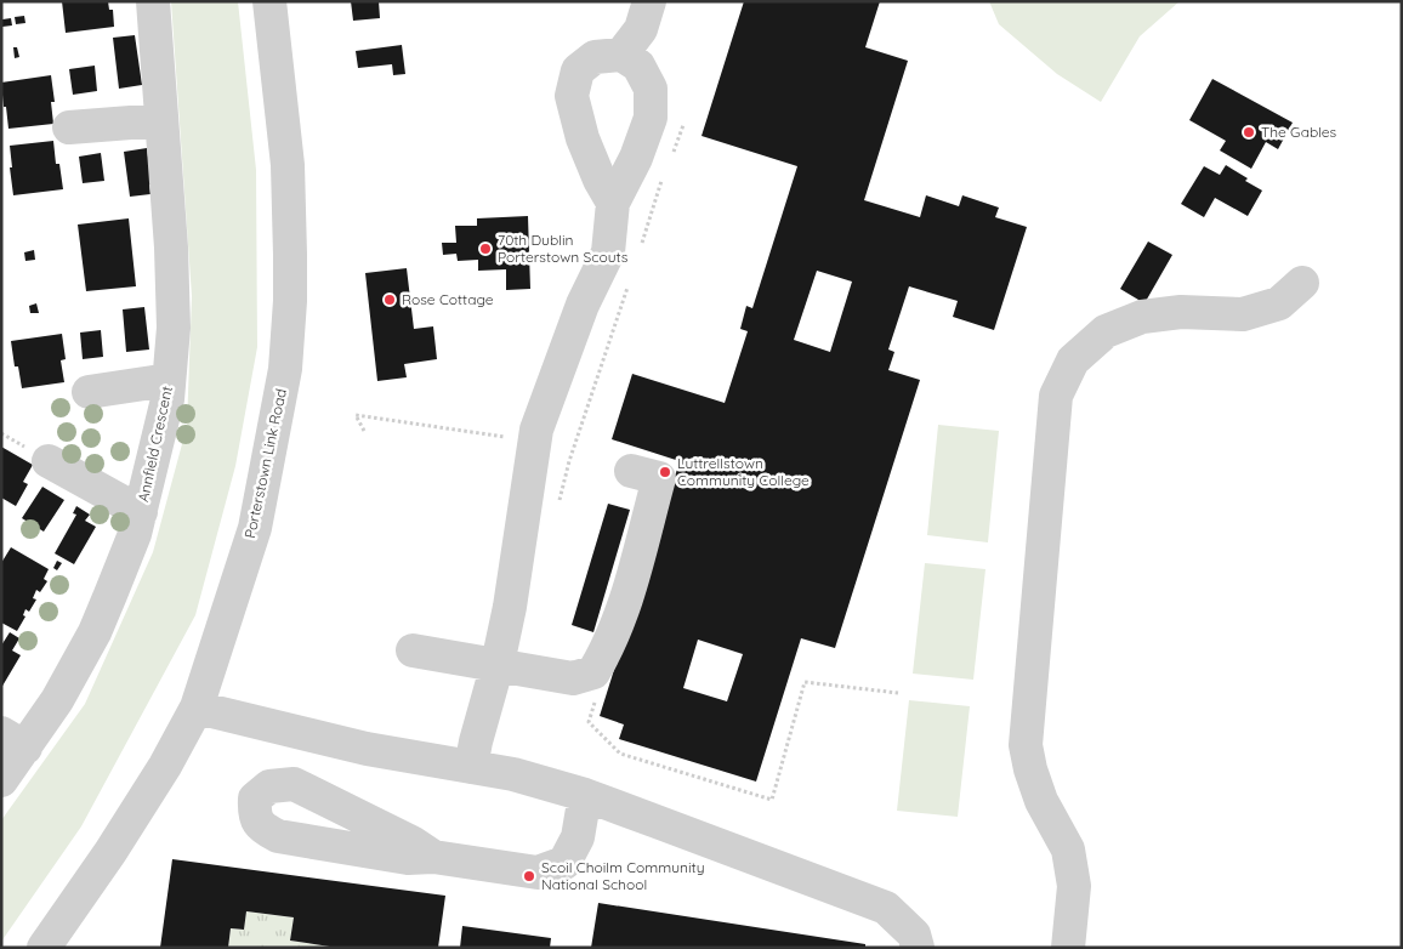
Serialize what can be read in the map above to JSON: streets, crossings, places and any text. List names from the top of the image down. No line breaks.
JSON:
{"streets":{"street":["Annfield Crescent","Porterstown Link Road"]},"places":["The Gables","70th Dublin Porterstown Scouts","Rose Cottage","Luttrellstown Community College","Scoil Choilm Community National School"]}
